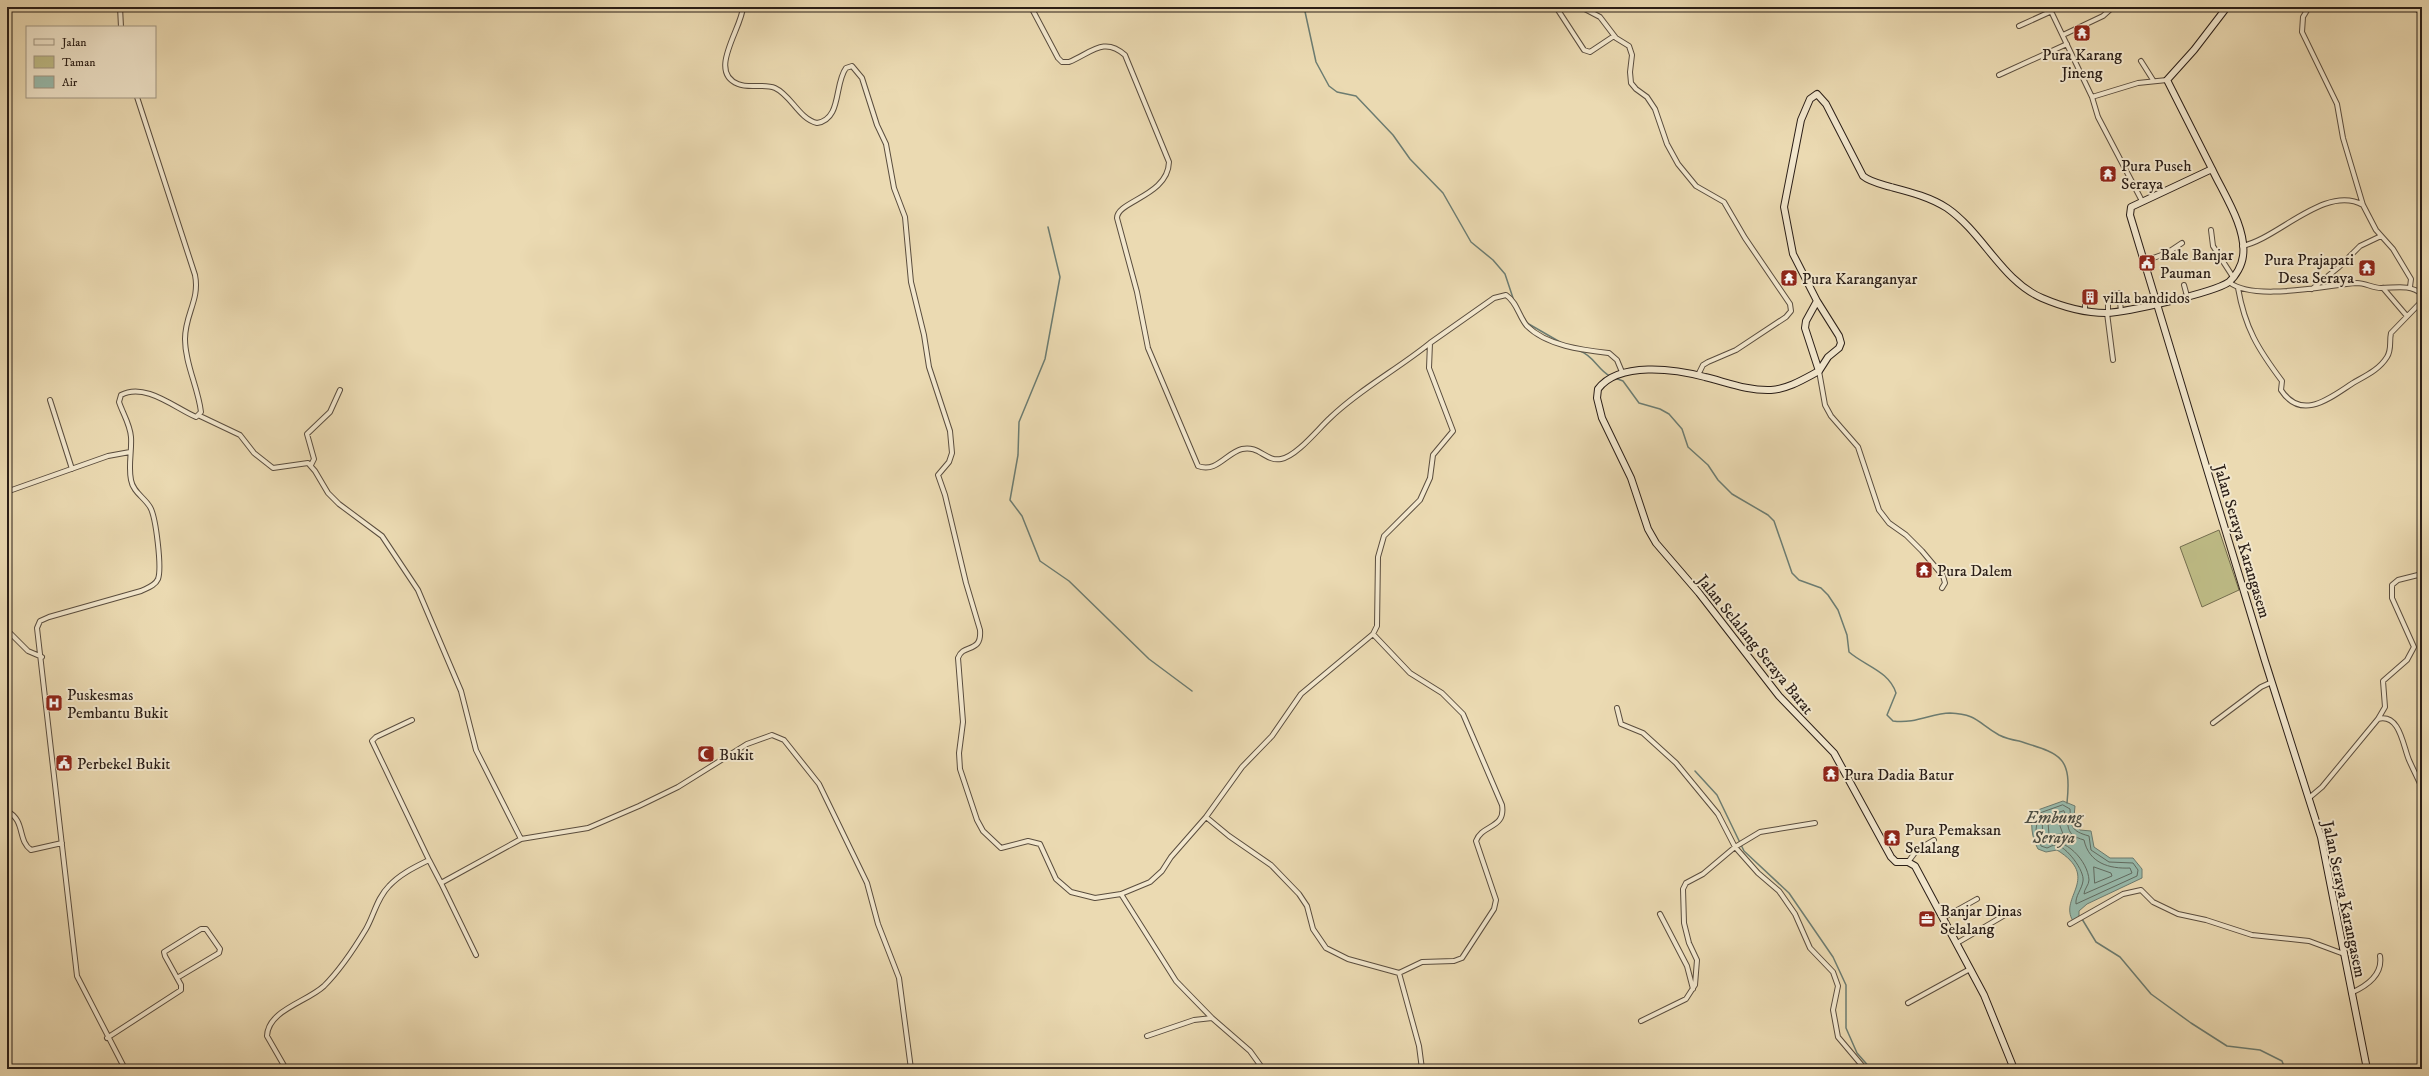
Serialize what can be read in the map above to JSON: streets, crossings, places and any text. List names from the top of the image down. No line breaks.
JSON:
{"streets":{"street":["Jalan Seraya Karangasem","Jalan Selalang Seraya Barat"]},"water":["Embung Seraya"],"places":{"temple":["Pura Karang Jineng","Pura Puseh Seraya","Pura Prajapati Desa Seraya","Pura Karanganyar","Pura Dalem","Pura Dadia Batur","Pura Pemaksan Selalang"],"public building":["Bale Banjar Pauman","Perbekel Bukit"],"building":["villa bandidos"],"hospital":["Puskesmas Pembantu Bukit"],"mosque":["Bukit"],"office":["Banjar Dinas Selalang"]},"legend":["Jalan","Taman","Air"]}
